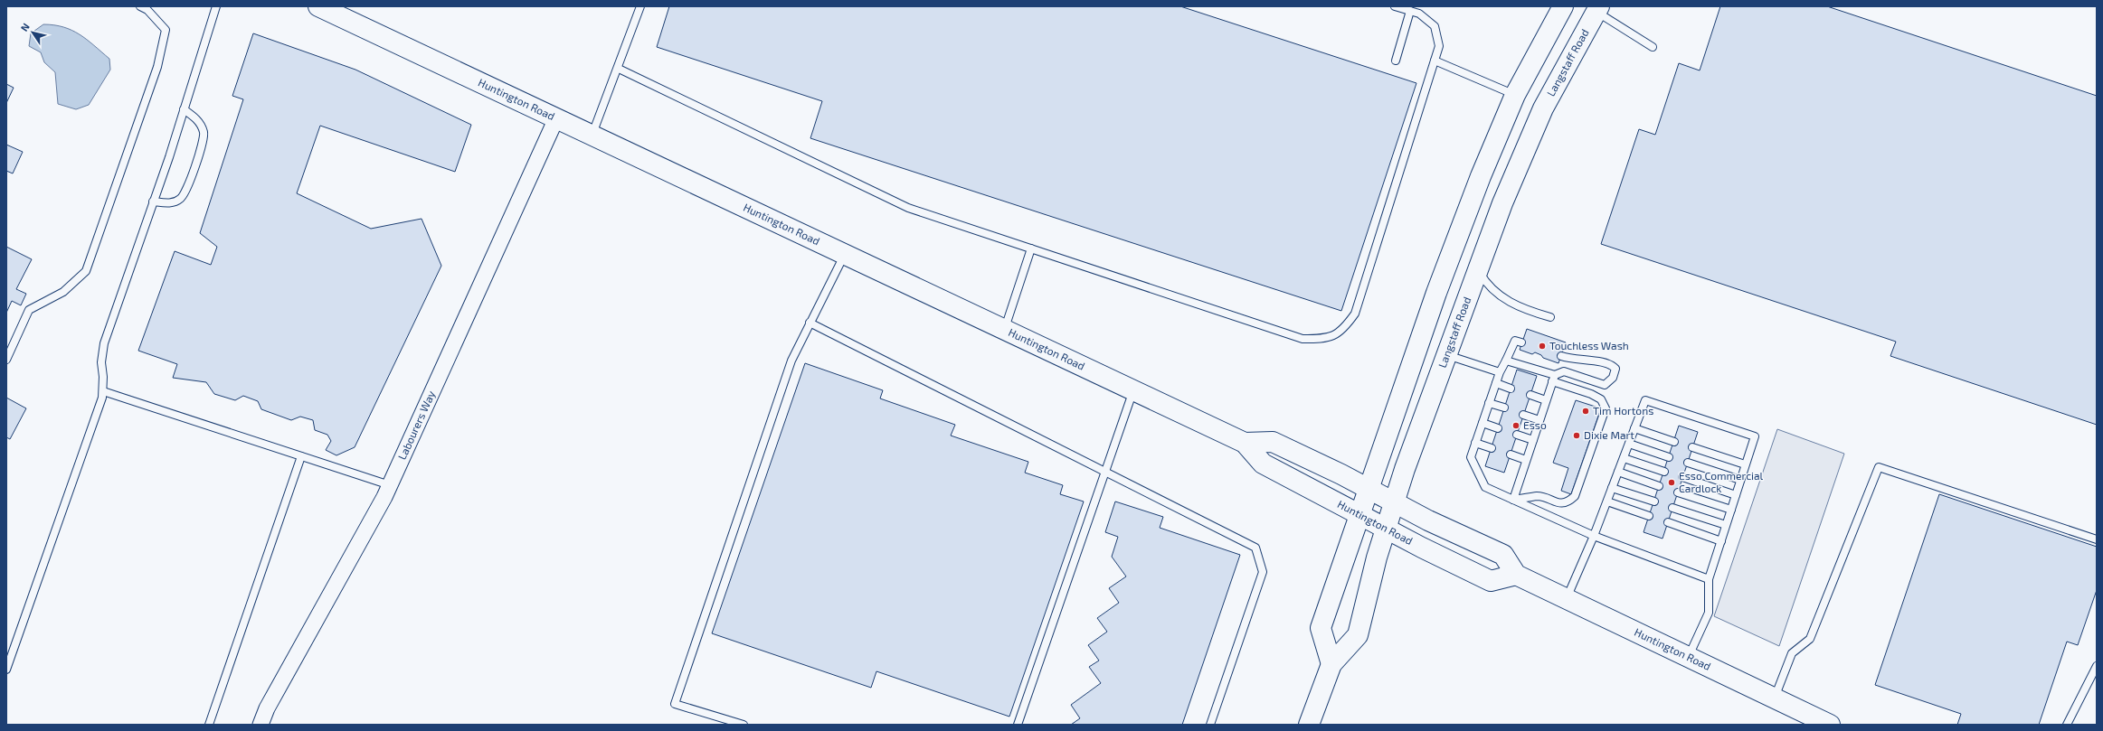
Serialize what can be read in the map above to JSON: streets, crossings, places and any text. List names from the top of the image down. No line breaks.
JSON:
{"streets":{"street":["Langstaff Road","Huntington Road","Labourers Way"]},"crossings":[["Langstaff Road","Huntington Road"],["Huntington Road","Labourers Way"]],"places":["Touchless Wash","Tim Hortons","Esso","Dixie Mart","Esso Commercial Cardlock"],"north":"top left"}
